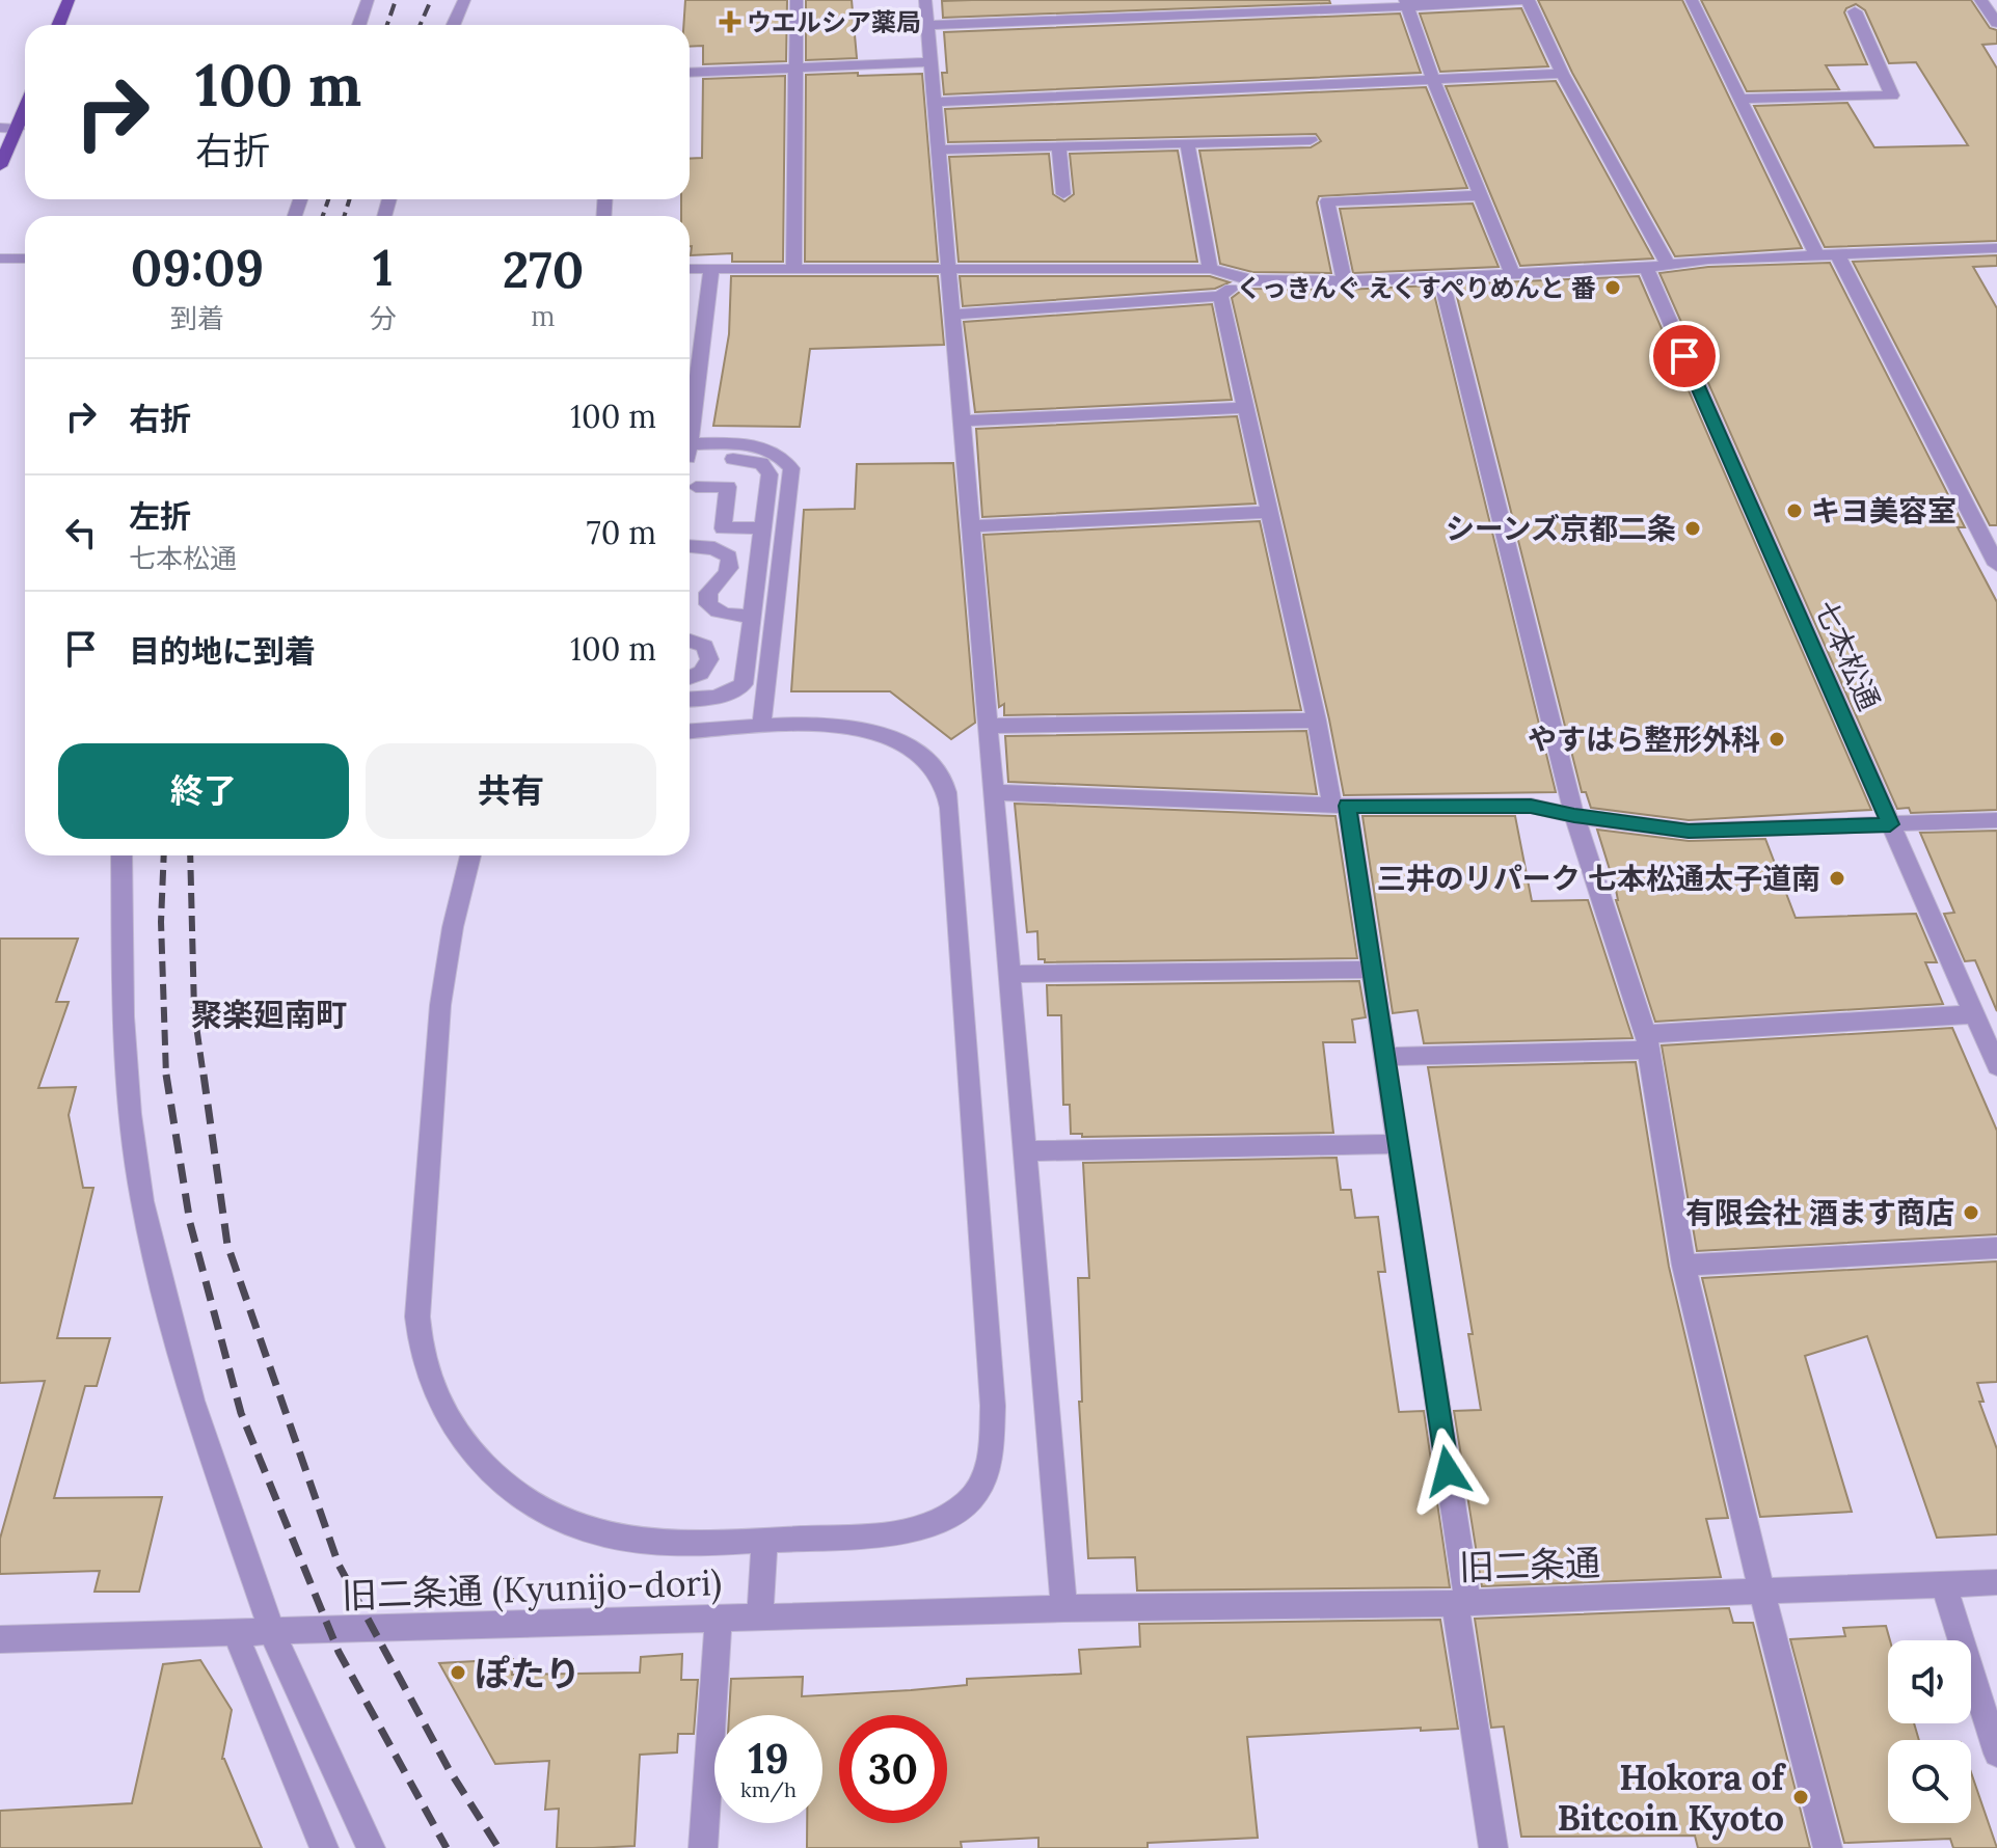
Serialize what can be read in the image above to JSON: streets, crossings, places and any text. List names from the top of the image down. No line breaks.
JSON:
{"streets":{"street":["七本松通","旧二条通","旧二条通 (Kyunijo-dori)"]},"crossings":[["旧二条通","旧二条通 (Kyunijo-dori)"]],"districts":["聚楽廻南町"],"places":{"health":["ウエルシア薬局"],"other":["くっきんぐ えくすぺりめんと 番","キヨ美容室","シーンズ京都二条","やすはら整形外科","三井のリパーク 七本松通太子道南","有限会社 酒ます商店","ぽたり","Hokora of Bitcoin Kyoto"]},"page":{"turn":["100 m","右折"],"eta":["09:09","到着","1","分","270","m"],"list":[{"name":"右折","value":"100 m"},{"name":"左折","note":"七本松通","value":"70 m"},{"name":"目的地に到着","value":"100 m"}],"buttons":["終了","共有"],"speed":"19 km/h","limit":"30"}}
